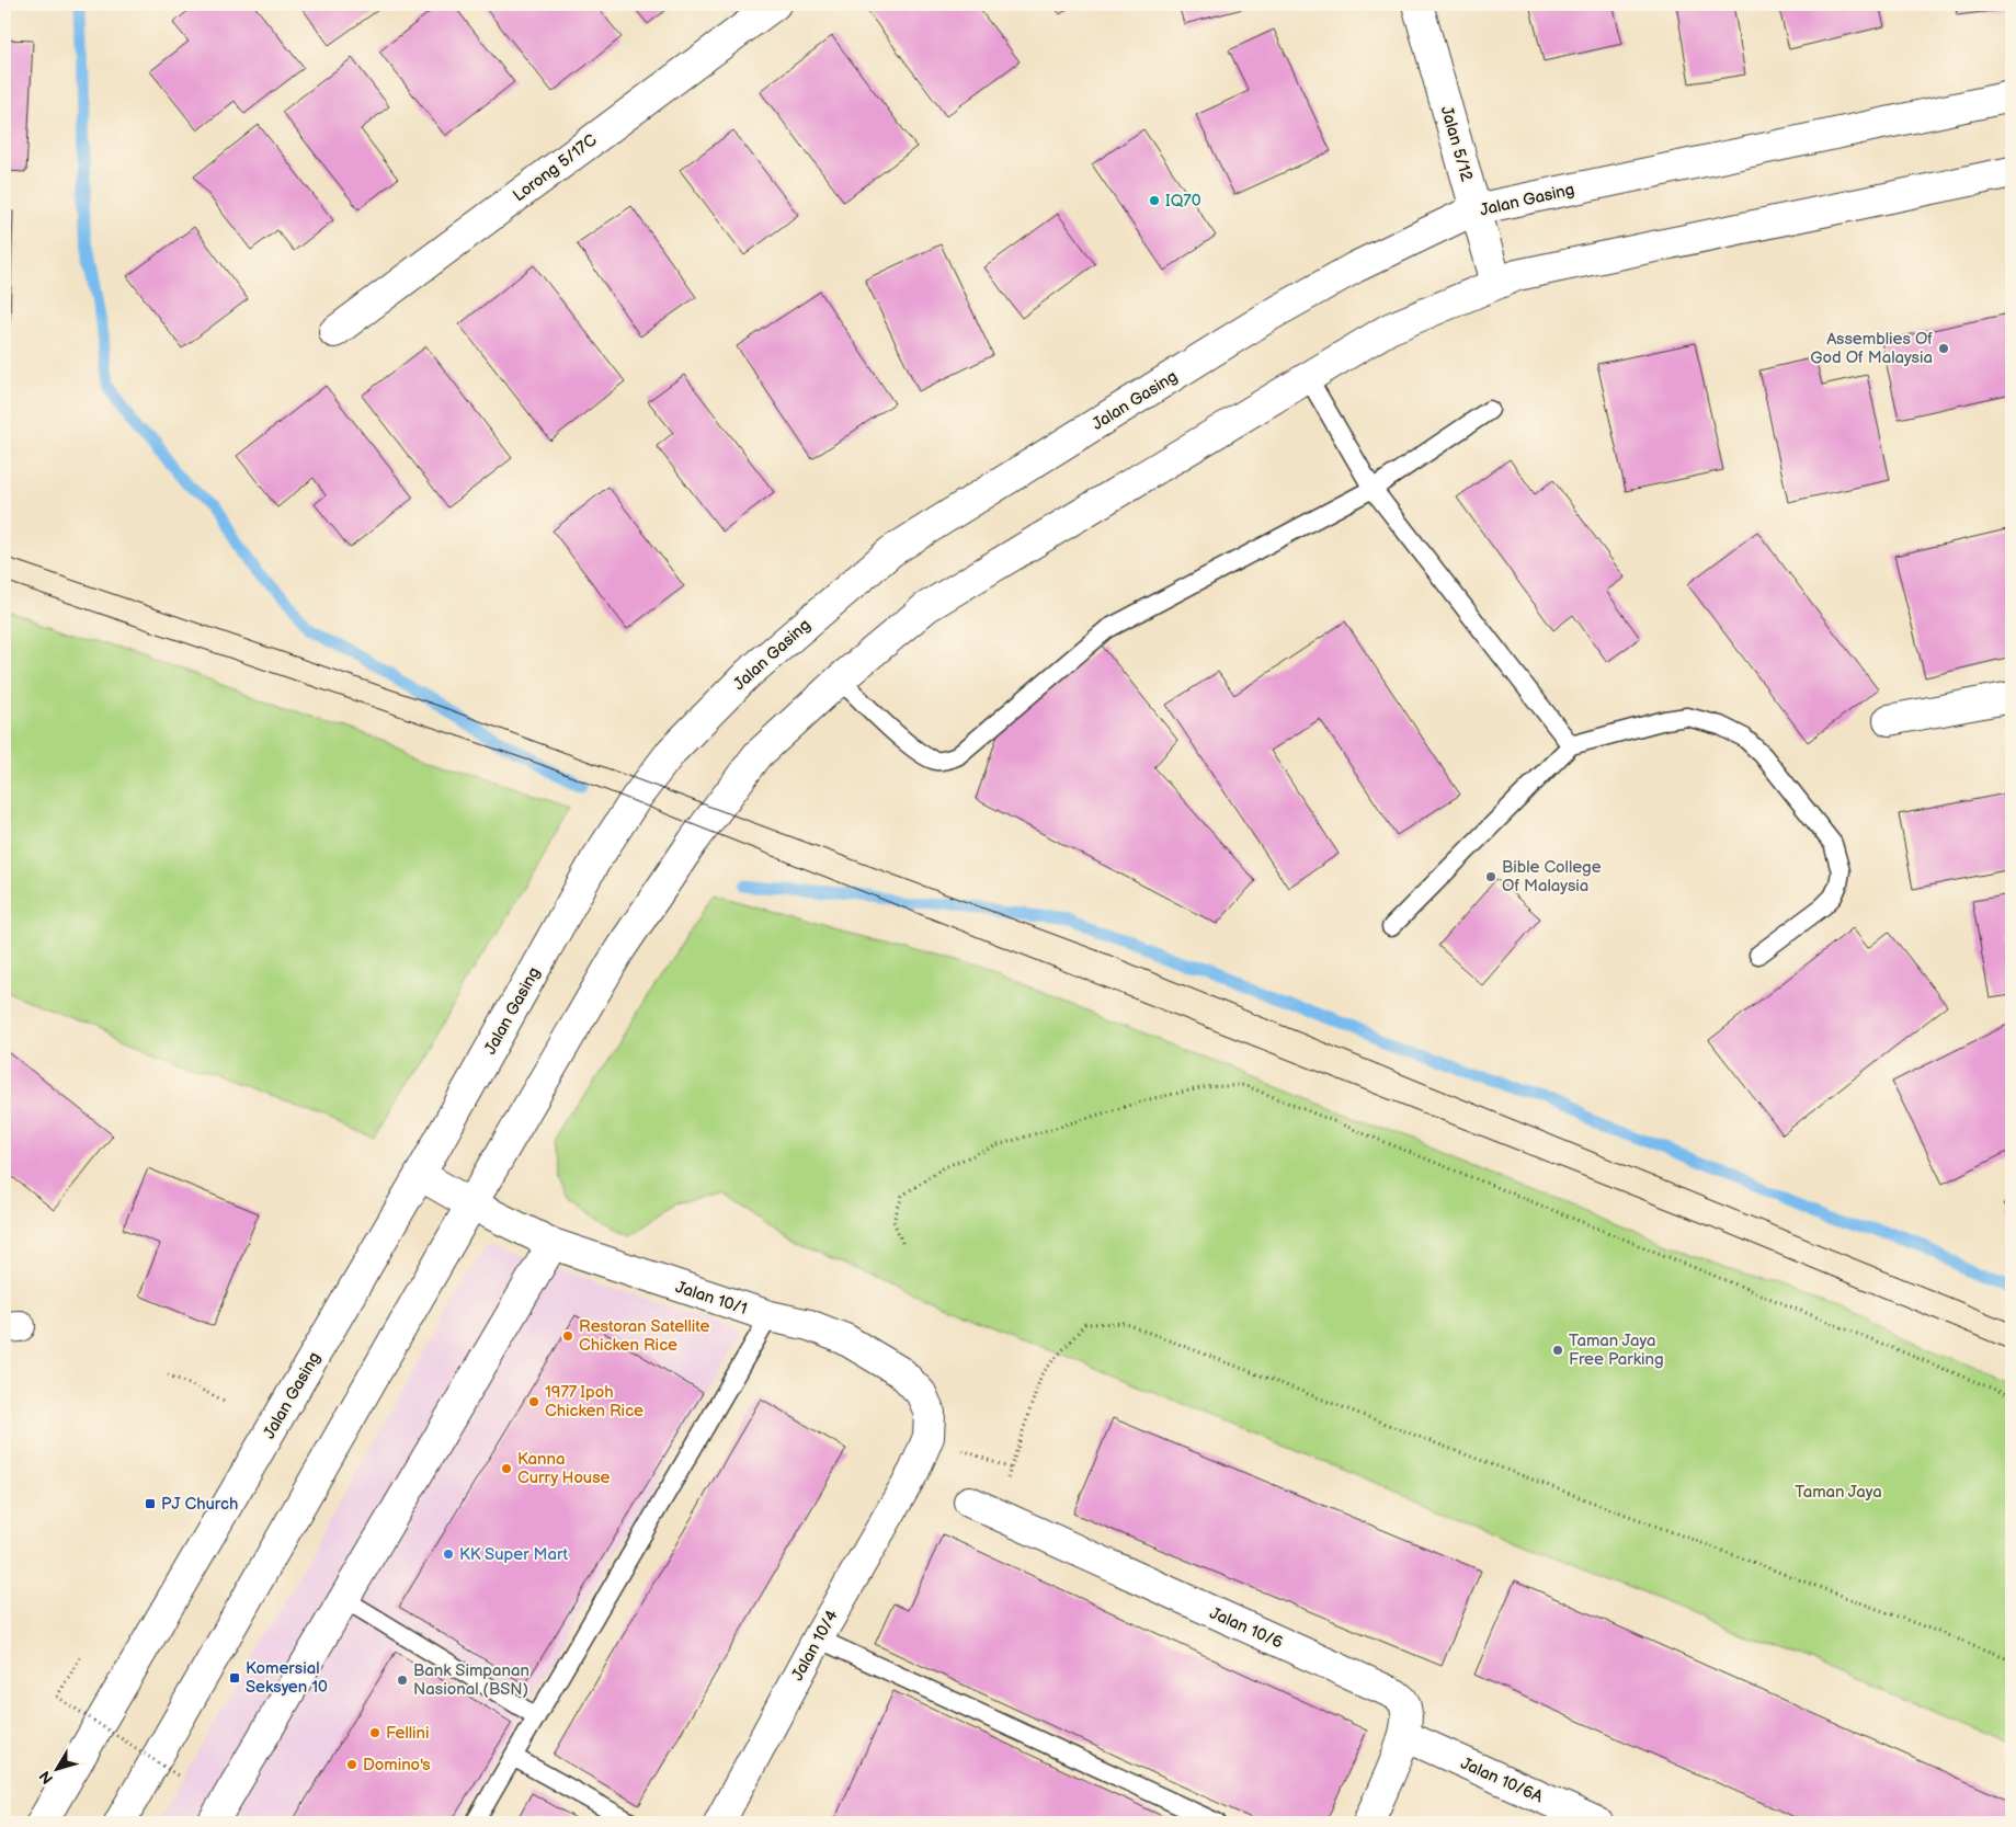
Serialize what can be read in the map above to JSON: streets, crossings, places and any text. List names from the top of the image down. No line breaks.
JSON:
{"streets":{"main road":["Jalan 5/12","Lorong 5/17C","Jalan Gasing","Jalan 10/1","Jalan 10/6","Jalan 10/4","Jalan 10/6A"]},"crossings":[["Jalan 5/12","Jalan Gasing"],["Jalan Gasing","Jalan 10/1"],["Jalan 10/1","Jalan 10/4"],["Jalan 10/6","Jalan 10/6A"]],"parks":["Taman Jaya"],"places":{"other":["IQ70","Assemblies Of God Of Malaysia","Bible College Of Malaysia","Restoran Satellite Chicken Rice","Taman Jaya Free Parking","1977 Ipoh Chicken Rice","Kanna Curry House","KK Super Mart","Bank Simpanan Nasional (BSN)","Fellini","Domino's"],"transit":["PJ Church","Komersial Seksyen 10"]},"north":"bottom left"}
